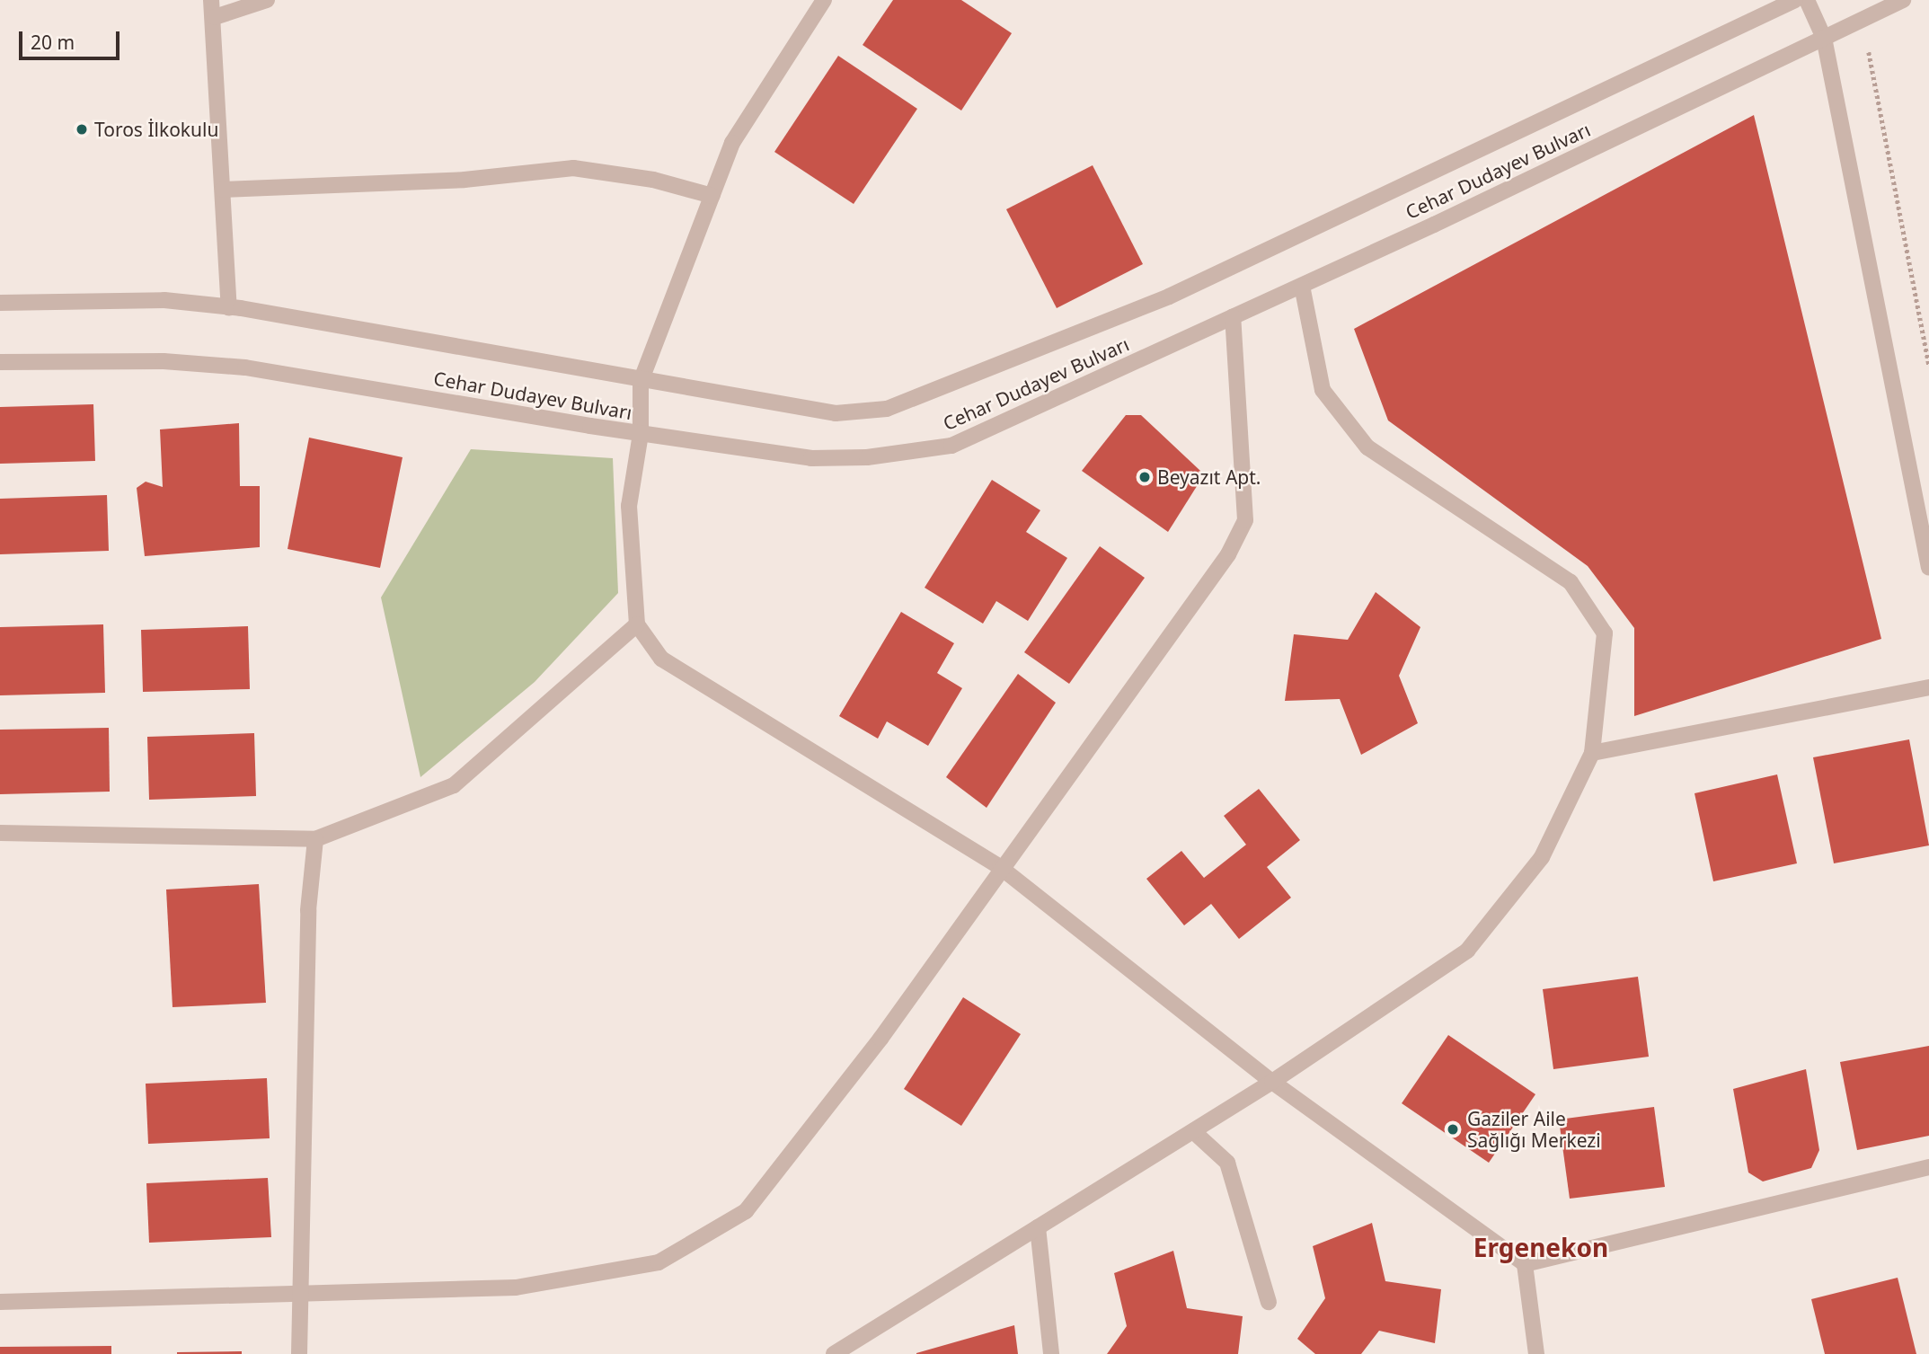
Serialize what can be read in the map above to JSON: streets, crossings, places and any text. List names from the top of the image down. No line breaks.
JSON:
{"streets":{"street":["Cehar Dudayev Bulvarı"]},"districts":["Ergenekon"],"places":["Toros İlkokulu","Beyazıt Apt.","Gaziler Aile Sağlığı Merkezi"],"scale_bar":"20 m"}
